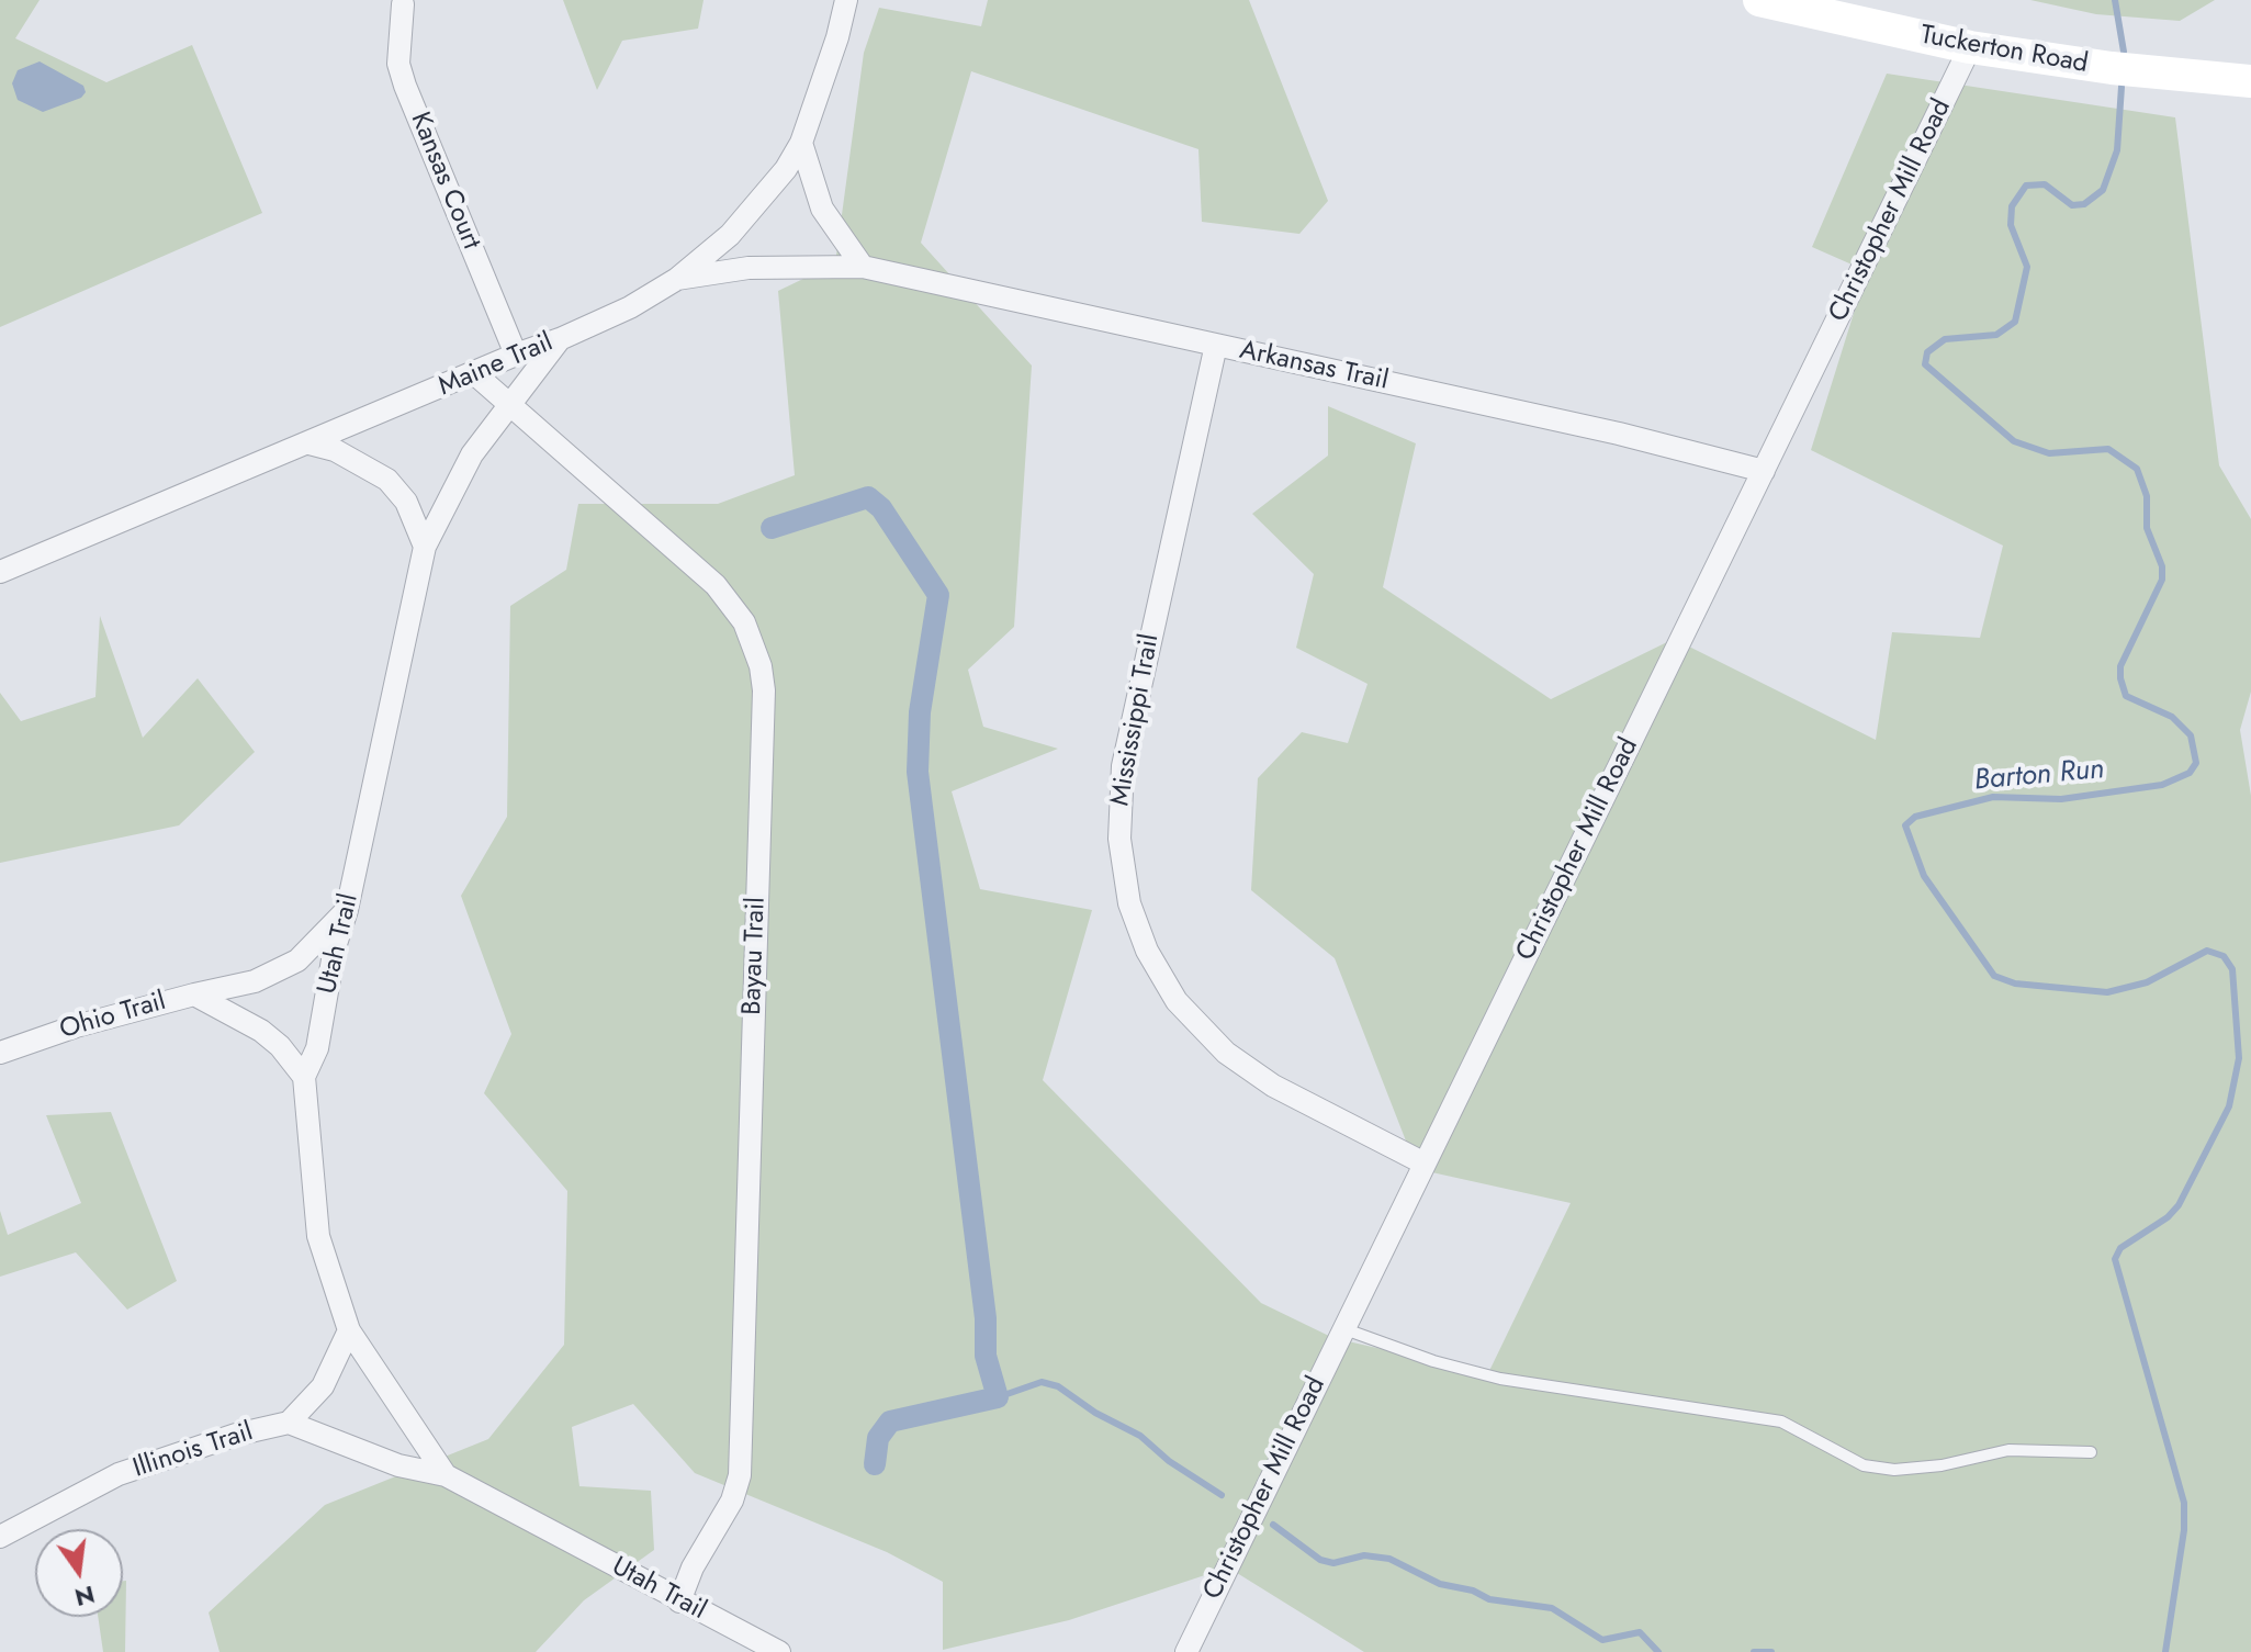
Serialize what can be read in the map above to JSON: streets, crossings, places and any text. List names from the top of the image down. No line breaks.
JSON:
{"streets":{"main road":["Tuckerton Road"],"street":["Kansas Court","Christopher Mill Road","Maine Trail","Arkansas Trail","Mississippi Trail","Utah Trail","Bayau Trail","Ohio Trail","Illinois Trail"]},"crossings":[["Tuckerton Road","Christopher Mill Road"],["Kansas Court","Maine Trail"],["Christopher Mill Road","Arkansas Trail"],["Christopher Mill Road","Mississippi Trail"],["Maine Trail","Arkansas Trail"],["Maine Trail","Utah Trail"],["Arkansas Trail","Mississippi Trail"],["Utah Trail","Bayau Trail"],["Utah Trail","Ohio Trail"],["Utah Trail","Illinois Trail"]],"water":["Barton Run"],"north":"bottom"}
